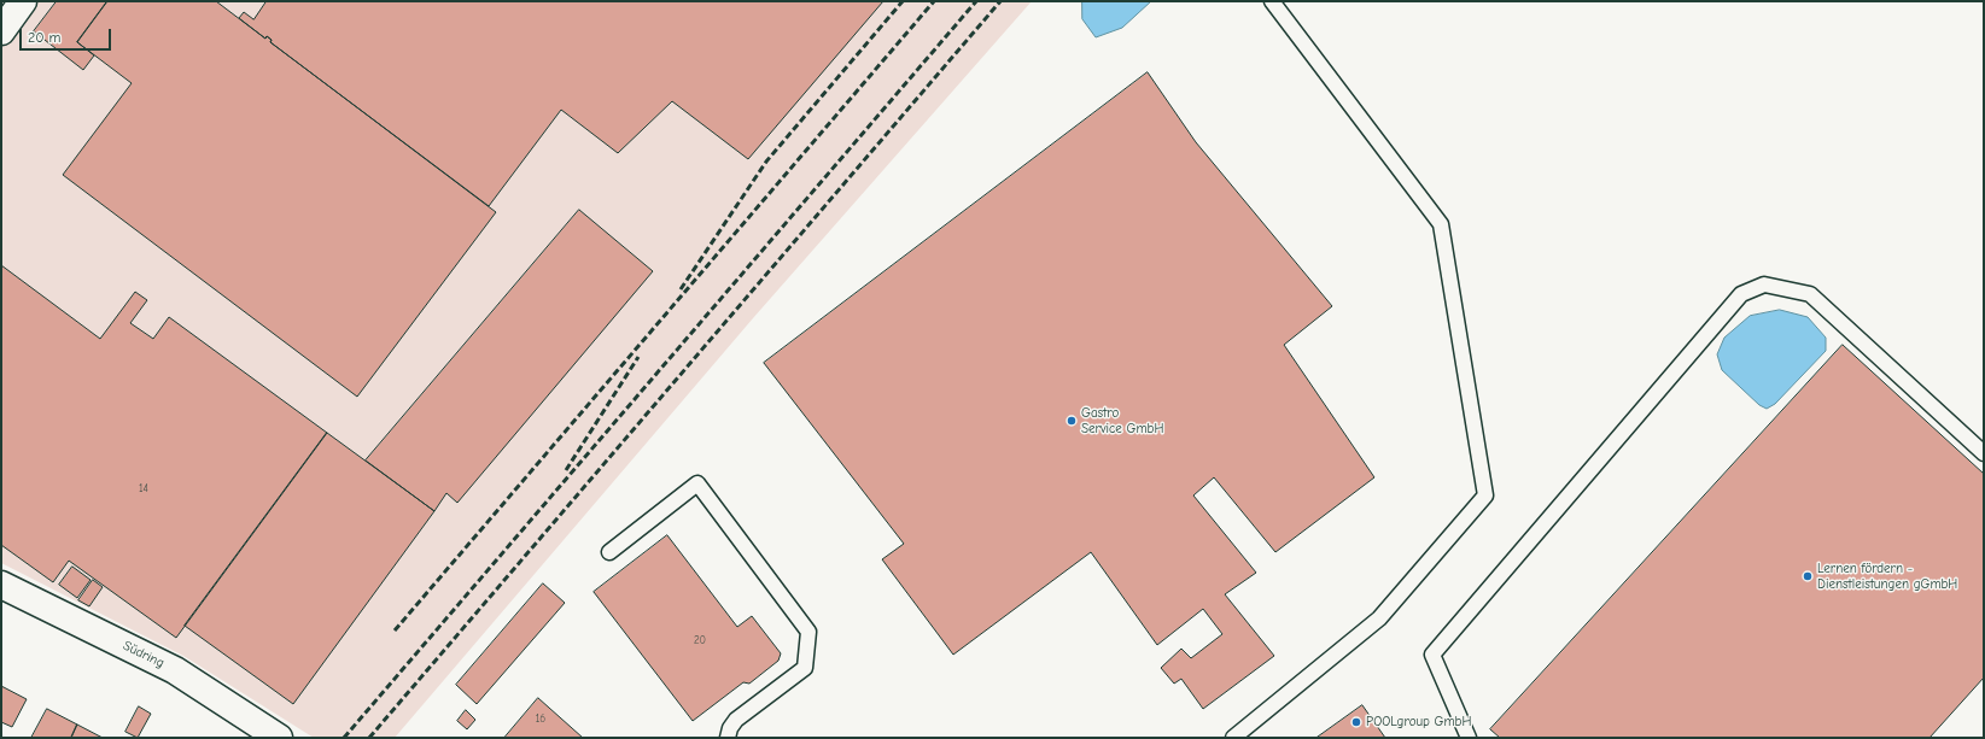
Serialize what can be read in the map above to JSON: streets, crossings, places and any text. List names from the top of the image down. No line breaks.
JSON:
{"streets":{"street":["Südring"]},"places":["Gastro Service GmbH","Lernen fördern - Dienstleistungen gGmbH","POOLgroup GmbH"],"house_numbers":["14","20","16"],"scale_bar":"20 m"}
